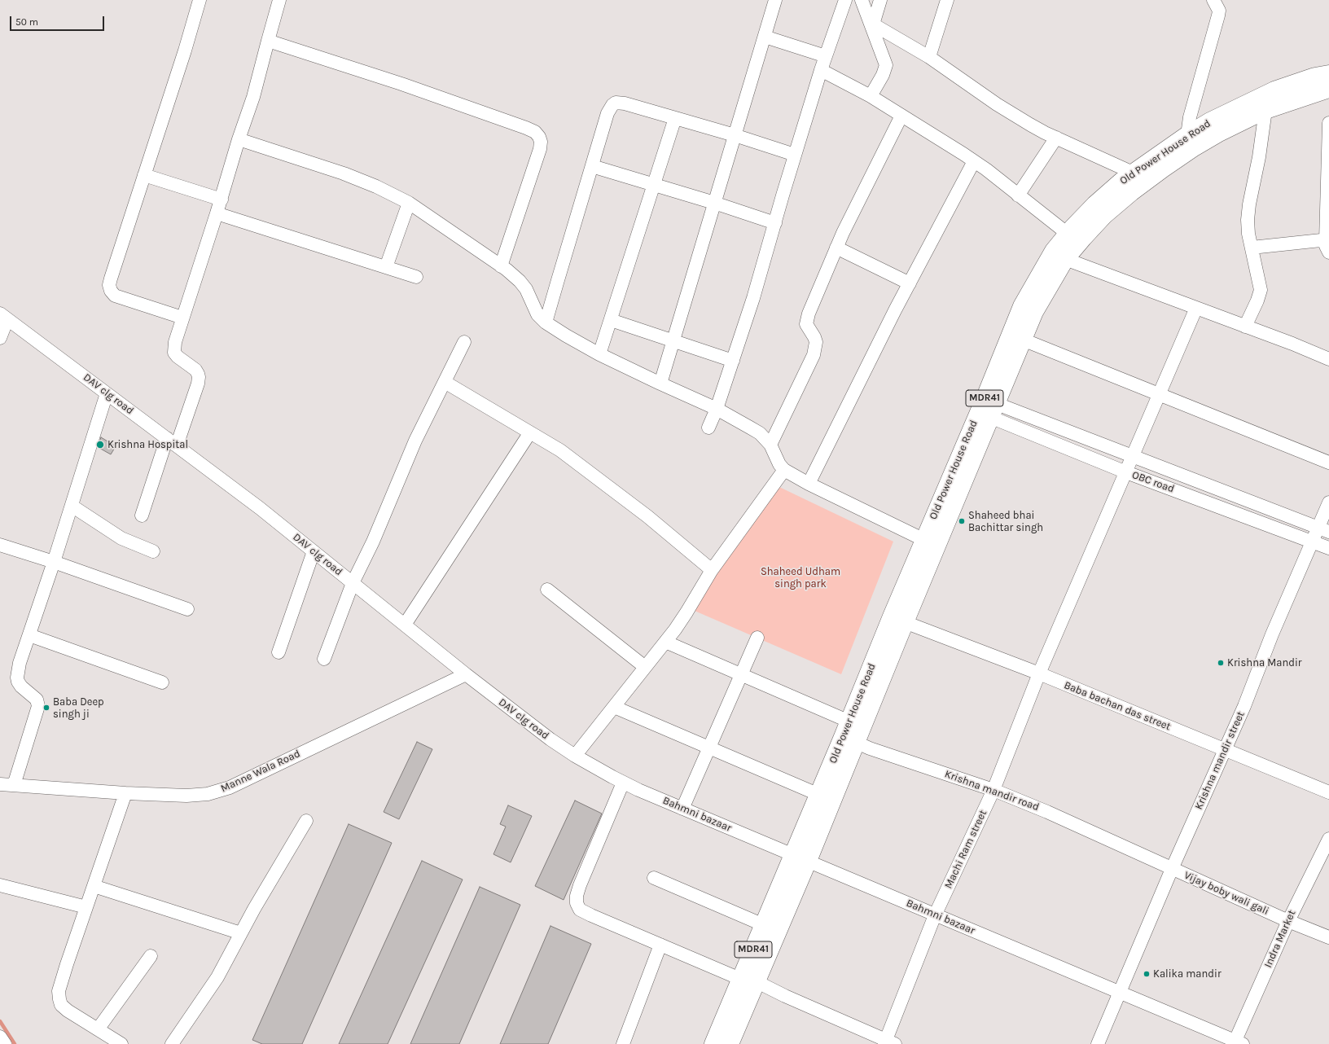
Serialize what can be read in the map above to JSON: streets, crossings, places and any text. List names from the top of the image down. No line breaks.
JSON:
{"streets":{"highway":["Old Power House Road","MDR41"],"street":["DAV clg road","OBC road","Baba bachan das street","Krishna mandir street","Manne Wala Road","Krishna mandir road","Bahmni bazaar","Machi Ram street","Vijay boby wali gali","Indra Market"]},"crossings":[["Old Power House Road","MDR41"],["Old Power House Road","OBC road"],["Old Power House Road","Baba bachan das street"],["Old Power House Road","Krishna mandir road"],["Old Power House Road","Bahmni bazaar"],["DAV clg road","Manne Wala Road"],["DAV clg road","Bahmni bazaar"],["MDR41","Bahmni bazaar"],["OBC road","Krishna mandir street"],["OBC road","Machi Ram street"],["Baba bachan das street","Krishna mandir street"],["Baba bachan das street","Machi Ram street"],["Krishna mandir street","Bahmni bazaar"],["Krishna mandir street","Vijay boby wali gali"],["Krishna mandir road","Machi Ram street"],["Krishna mandir road","Vijay boby wali gali"],["Bahmni bazaar","Machi Ram street"],["Bahmni bazaar","Indra Market"],["Vijay boby wali gali","Indra Market"]],"parks":["Shaheed Udham singh park"],"places":["Krishna Hospital","Shaheed bhai Bachittar singh","Krishna Mandir","Baba Deep singh ji","Kalika mandir"],"scale_bar":"50 m"}
